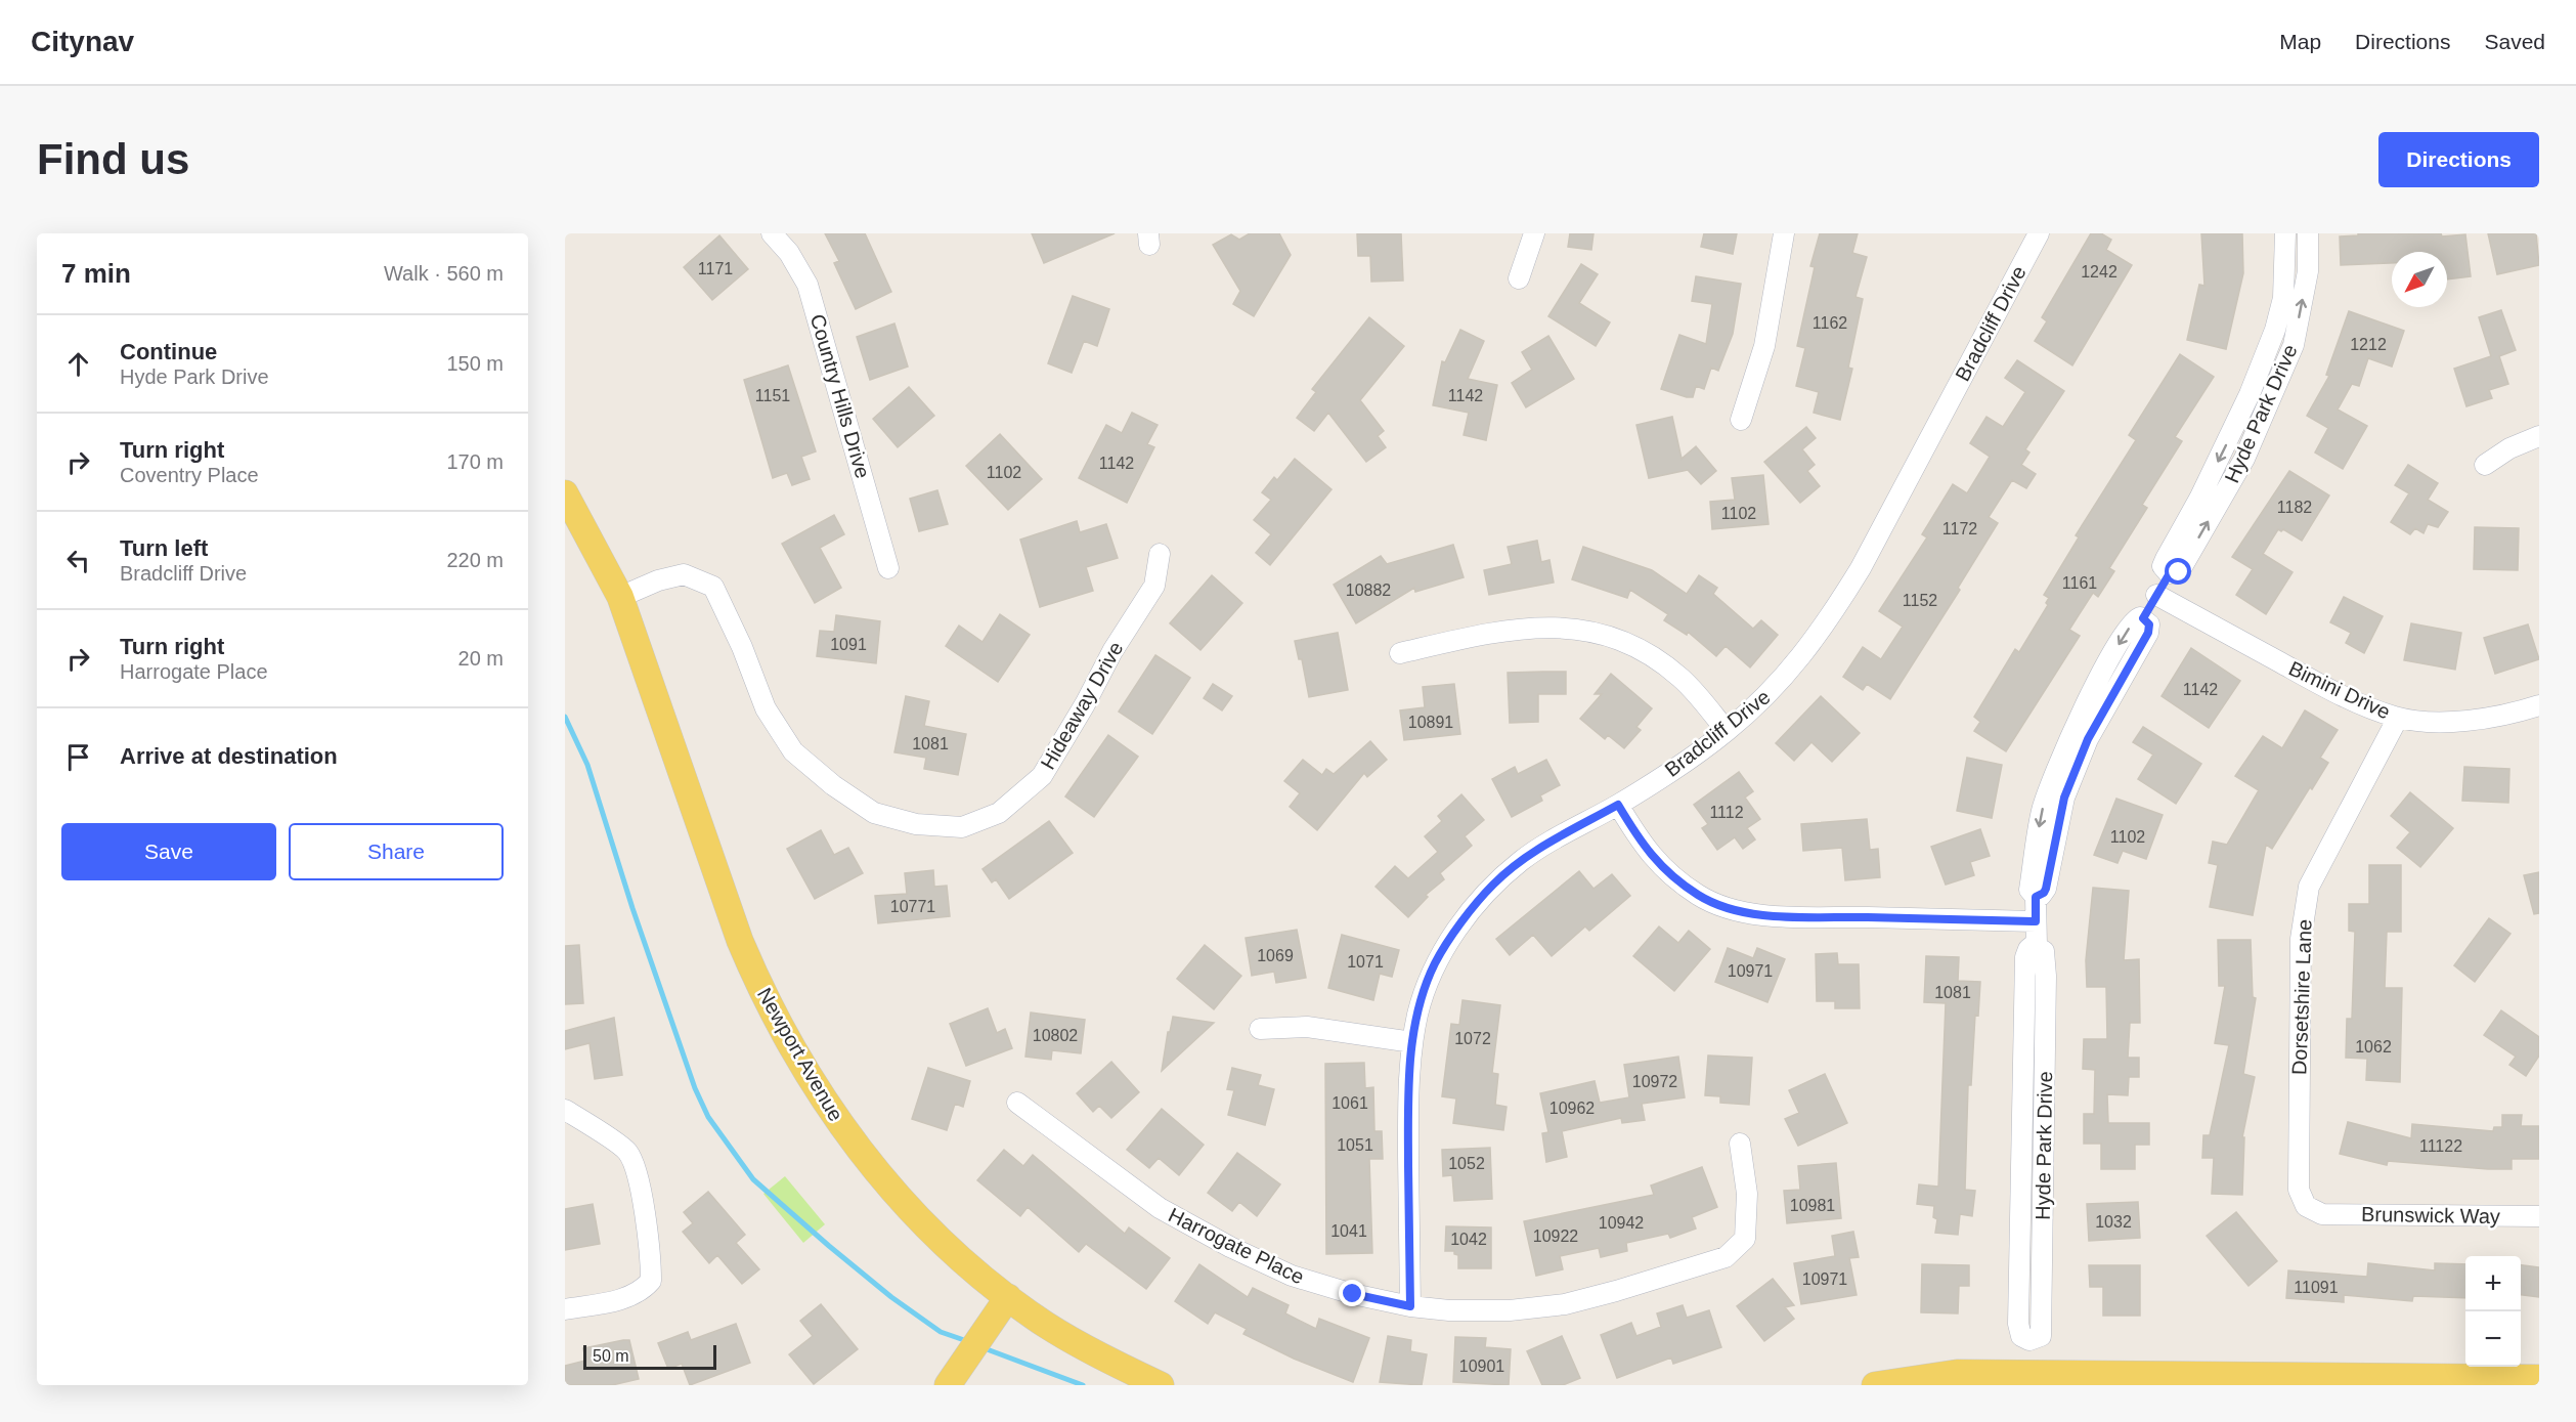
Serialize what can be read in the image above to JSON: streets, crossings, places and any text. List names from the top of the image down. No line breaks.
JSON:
{"streets":{"main road":["Newport Avenue"],"street":["Bradcliff Drive","Country Hills Drive","Hyde Park Drive","Bimini Drive","Hideaway Drive","Dorsetshire Lane","Brunswick Way","Harrogate Place"]},"crossings":[["Bradcliff Drive","Harrogate Place"],["Hyde Park Drive","Bimini Drive"],["Bimini Drive","Dorsetshire Lane"],["Hideaway Drive","Newport Avenue"],["Dorsetshire Lane","Brunswick Way"]],"house_numbers":["1171","1242","1162","1212","1151","1142","1142","1102","1182","1102","1172","1161","10882","1152","1091","1142","10891","1081","1112","1102","10771","1069","1071","10971","1081","10802","1072","1062","10972","1061","10962","1051","11122","1052","10981","1032","10942","1041","10922","1042","10971","11091","10901"],"scale_bar":"50 m","north":"bottom left","page":{"header":"Citynav","nav":["Map","Directions","Saved"],"buttons":["Directions",["Save","Share"]],"title":"Find us","heading":["7 min","Walk · 560 m"],"list":[["Continue","Hyde Park Drive","150 m"],["Turn right","Coventry Place","170 m"],["Turn left","Bradcliff Drive","220 m"],["Turn right","Harrogate Place","20 m"],"Arrive at destination"],"map_buttons":["+","−"],"scale":"50 m"}}
